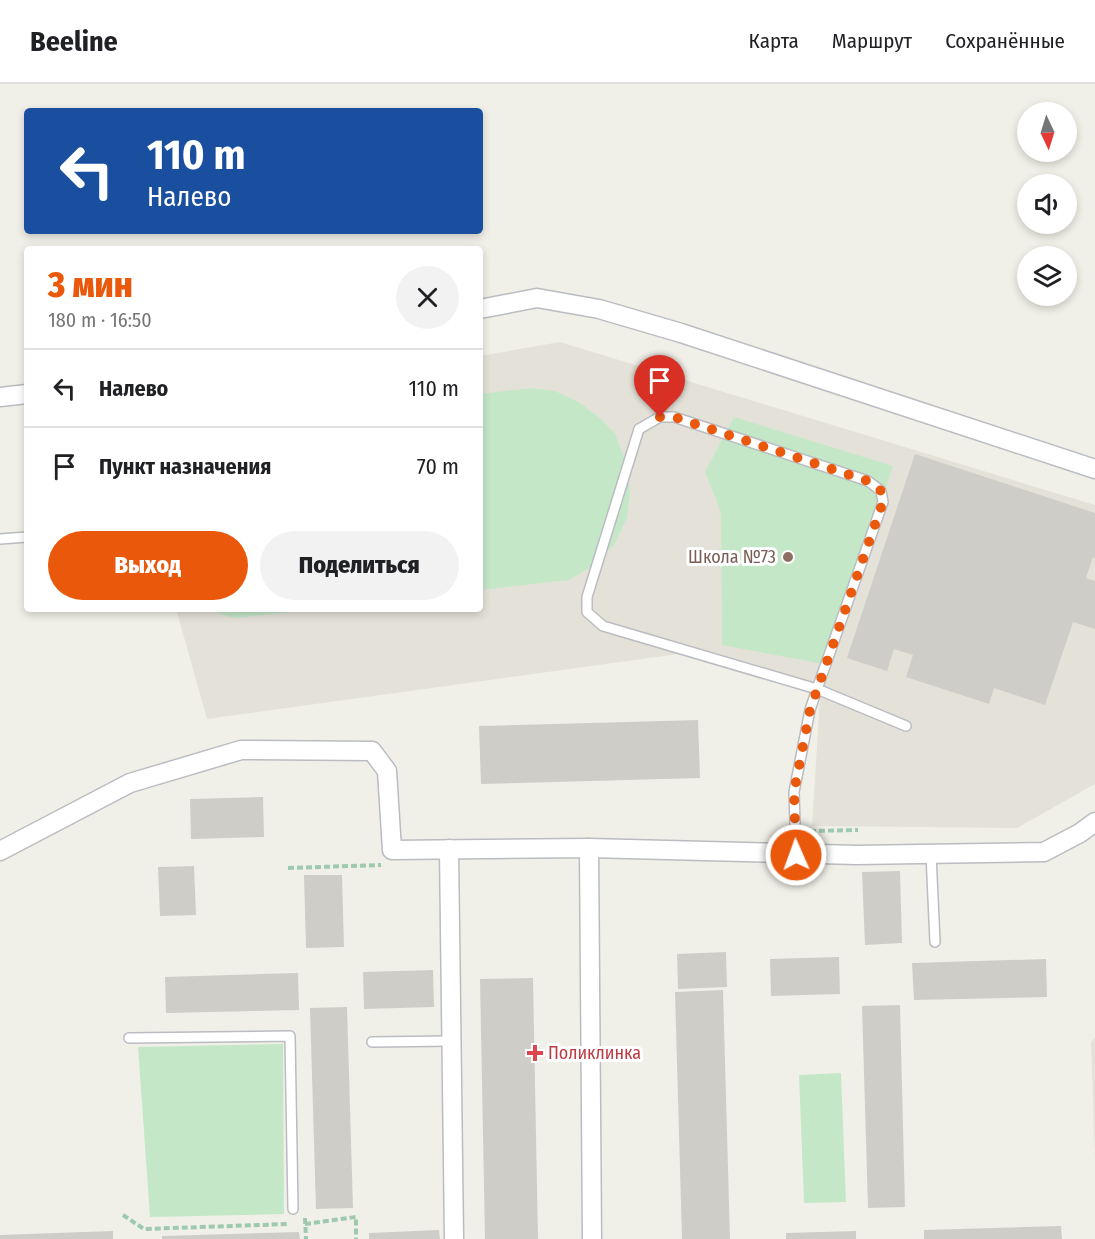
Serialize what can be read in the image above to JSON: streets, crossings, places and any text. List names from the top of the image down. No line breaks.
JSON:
{"places":{"other":["Школа №73"],"health":["Поликлинка"]},"north":"bottom","page":{"header":"Beeline","nav":["Карта","Маршрут","Сохранённые"],"turn":["110 m","Налево"],"heading":["3 мин","180 m · 16:50"],"list":[{"name":"Налево","value":"110 m"},{"name":"Пункт назначения","value":"70 m"}],"buttons":["Выход","Поделиться"]}}
